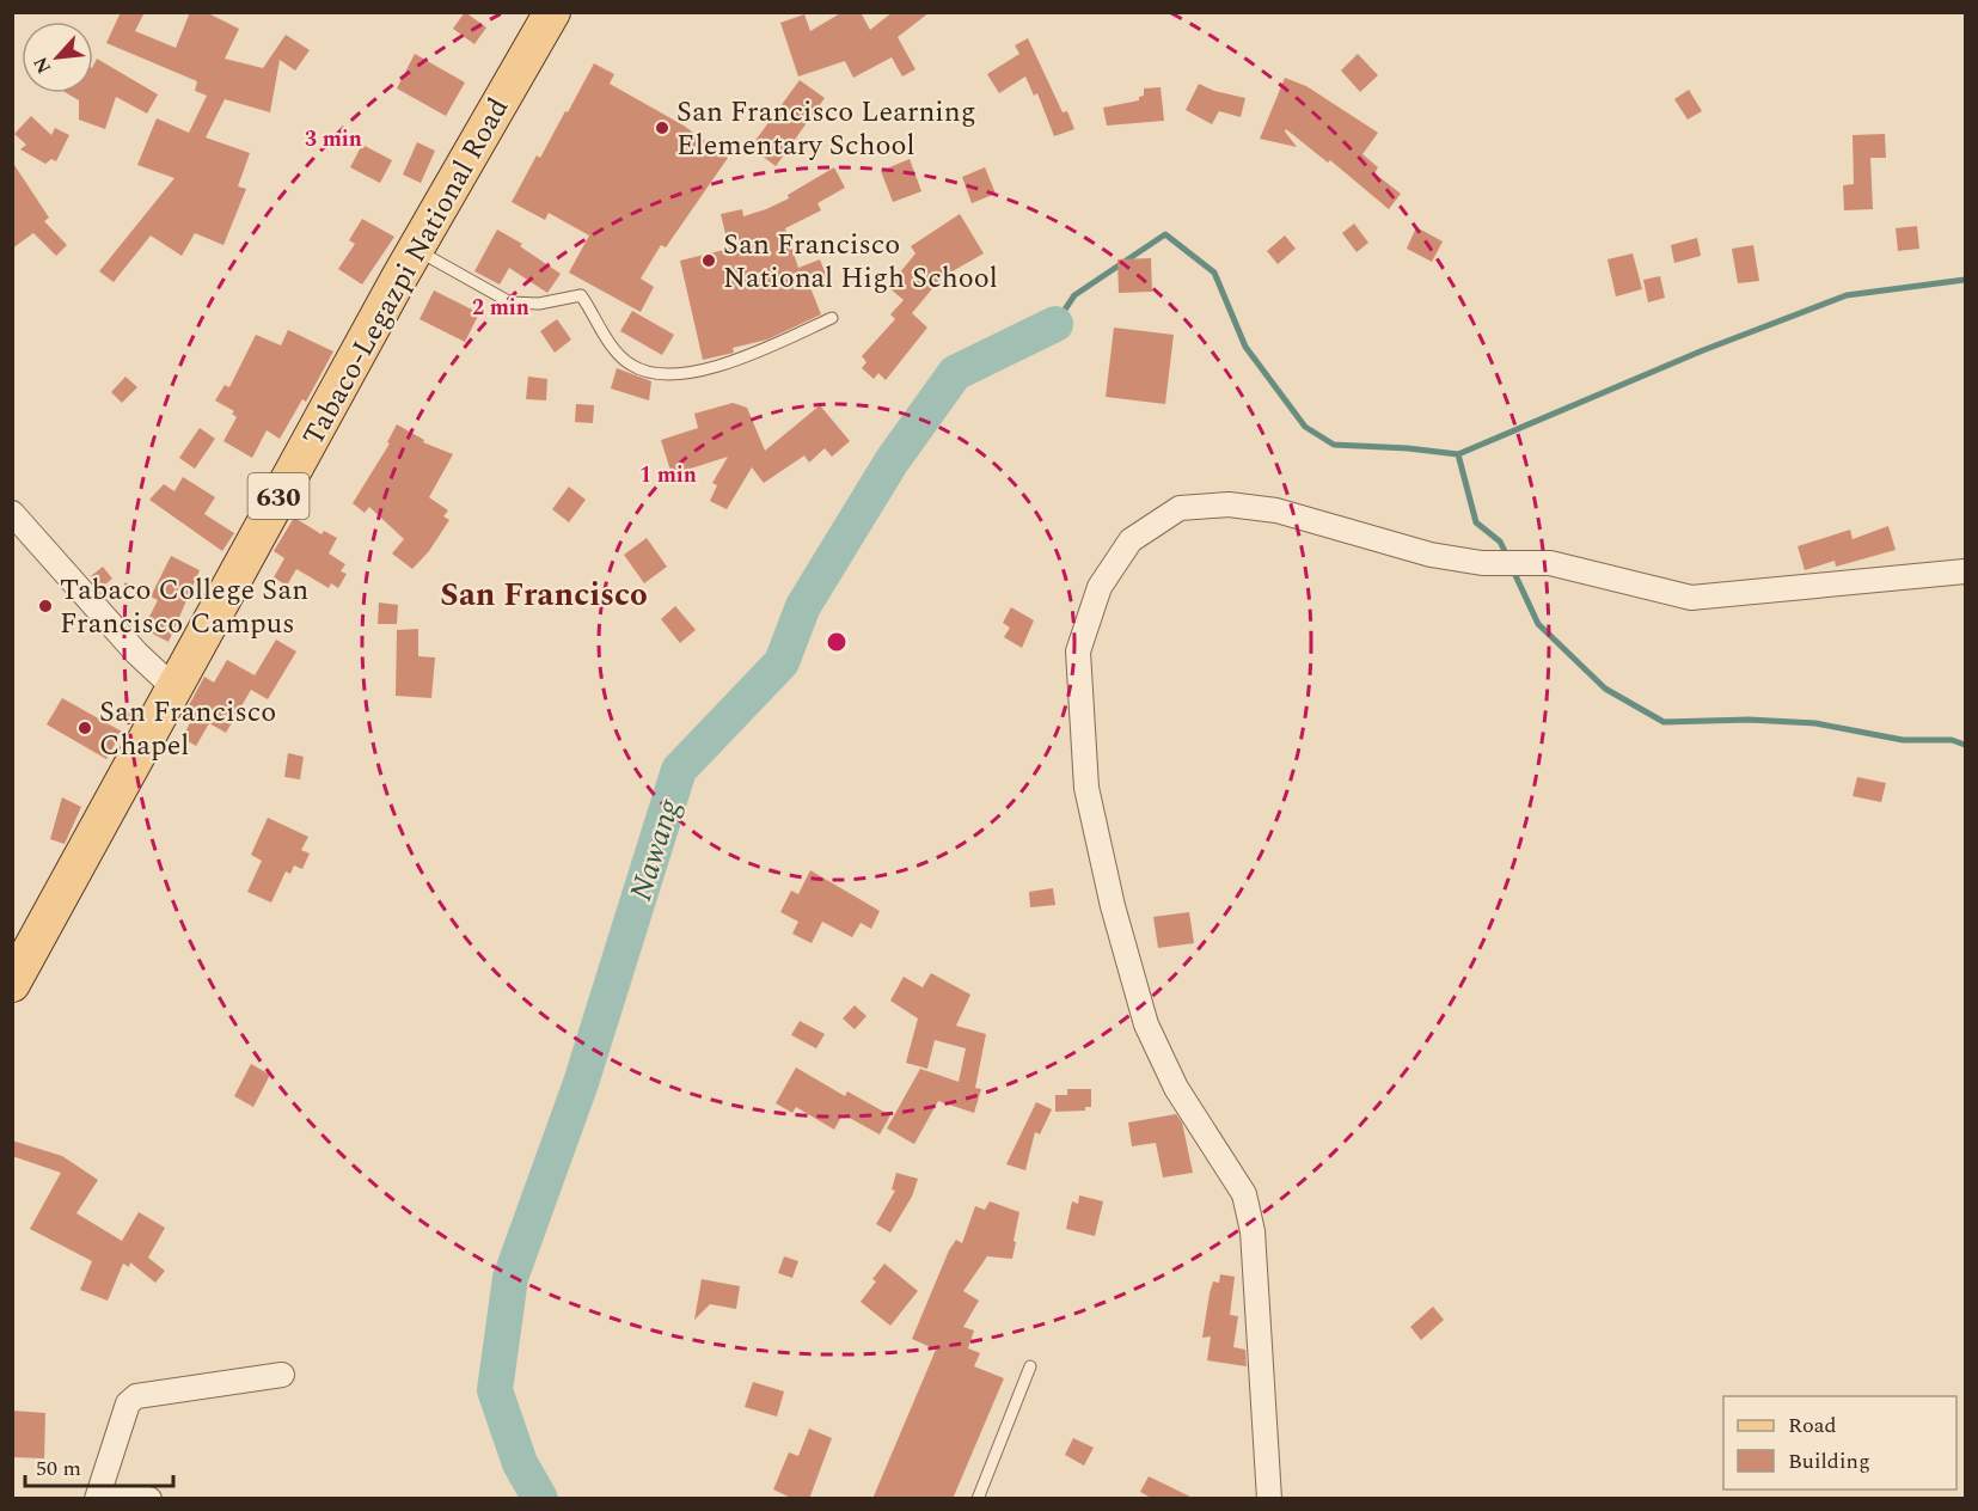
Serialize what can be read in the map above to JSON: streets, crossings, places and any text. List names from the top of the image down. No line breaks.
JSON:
{"streets":{"main road":["Tabaco-Legazpi National Road","630"]},"districts":["San Francisco"],"water":["Nawang"],"places":["San Francisco Learning Elementary School","San Francisco National High School","Tabaco College San Francisco Campus","San Francisco Chapel"],"legend":["Road","Building"],"scale_bar":"50 m","north":"bottom left","rings":["3 min","2 min","1 min"]}
